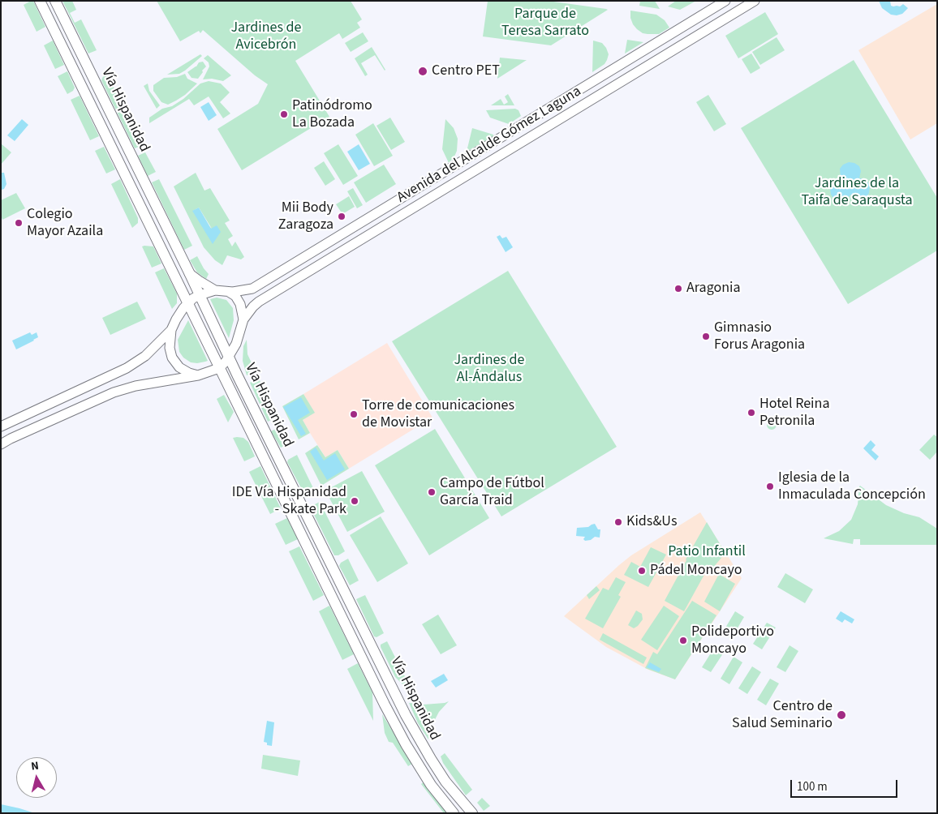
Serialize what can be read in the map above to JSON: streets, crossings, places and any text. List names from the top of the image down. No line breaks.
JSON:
{"streets":{"highway":["Vía Hispanidad"],"main road":["Avenida del Alcalde Gómez Laguna"]},"crossings":[["Vía Hispanidad","Avenida del Alcalde Gómez Laguna"]],"parks":["Parque de Teresa Sarrato","Jardines de Avicebrón","Jardines de la Taifa de Saraqusta","Jardines de Al-Ándalus","Patio Infantil"],"places":["Centro PET","Patinódromo La Bozada","Mii Body Zaragoza","Colegio Mayor Azaila","Aragonia","Gimnasio Forus Aragonia","Hotel Reina Petronila","Torre de comunicaciones de Movistar","Iglesia de la Inmaculada Concepción","Campo de Fútbol García Traid","IDE Vía Hispanidad - Skate Park","Kids&Us","Pádel Moncayo","Polideportivo Moncayo","Centro de Salud Seminario"],"scale_bar":"100 m","north":"top"}
